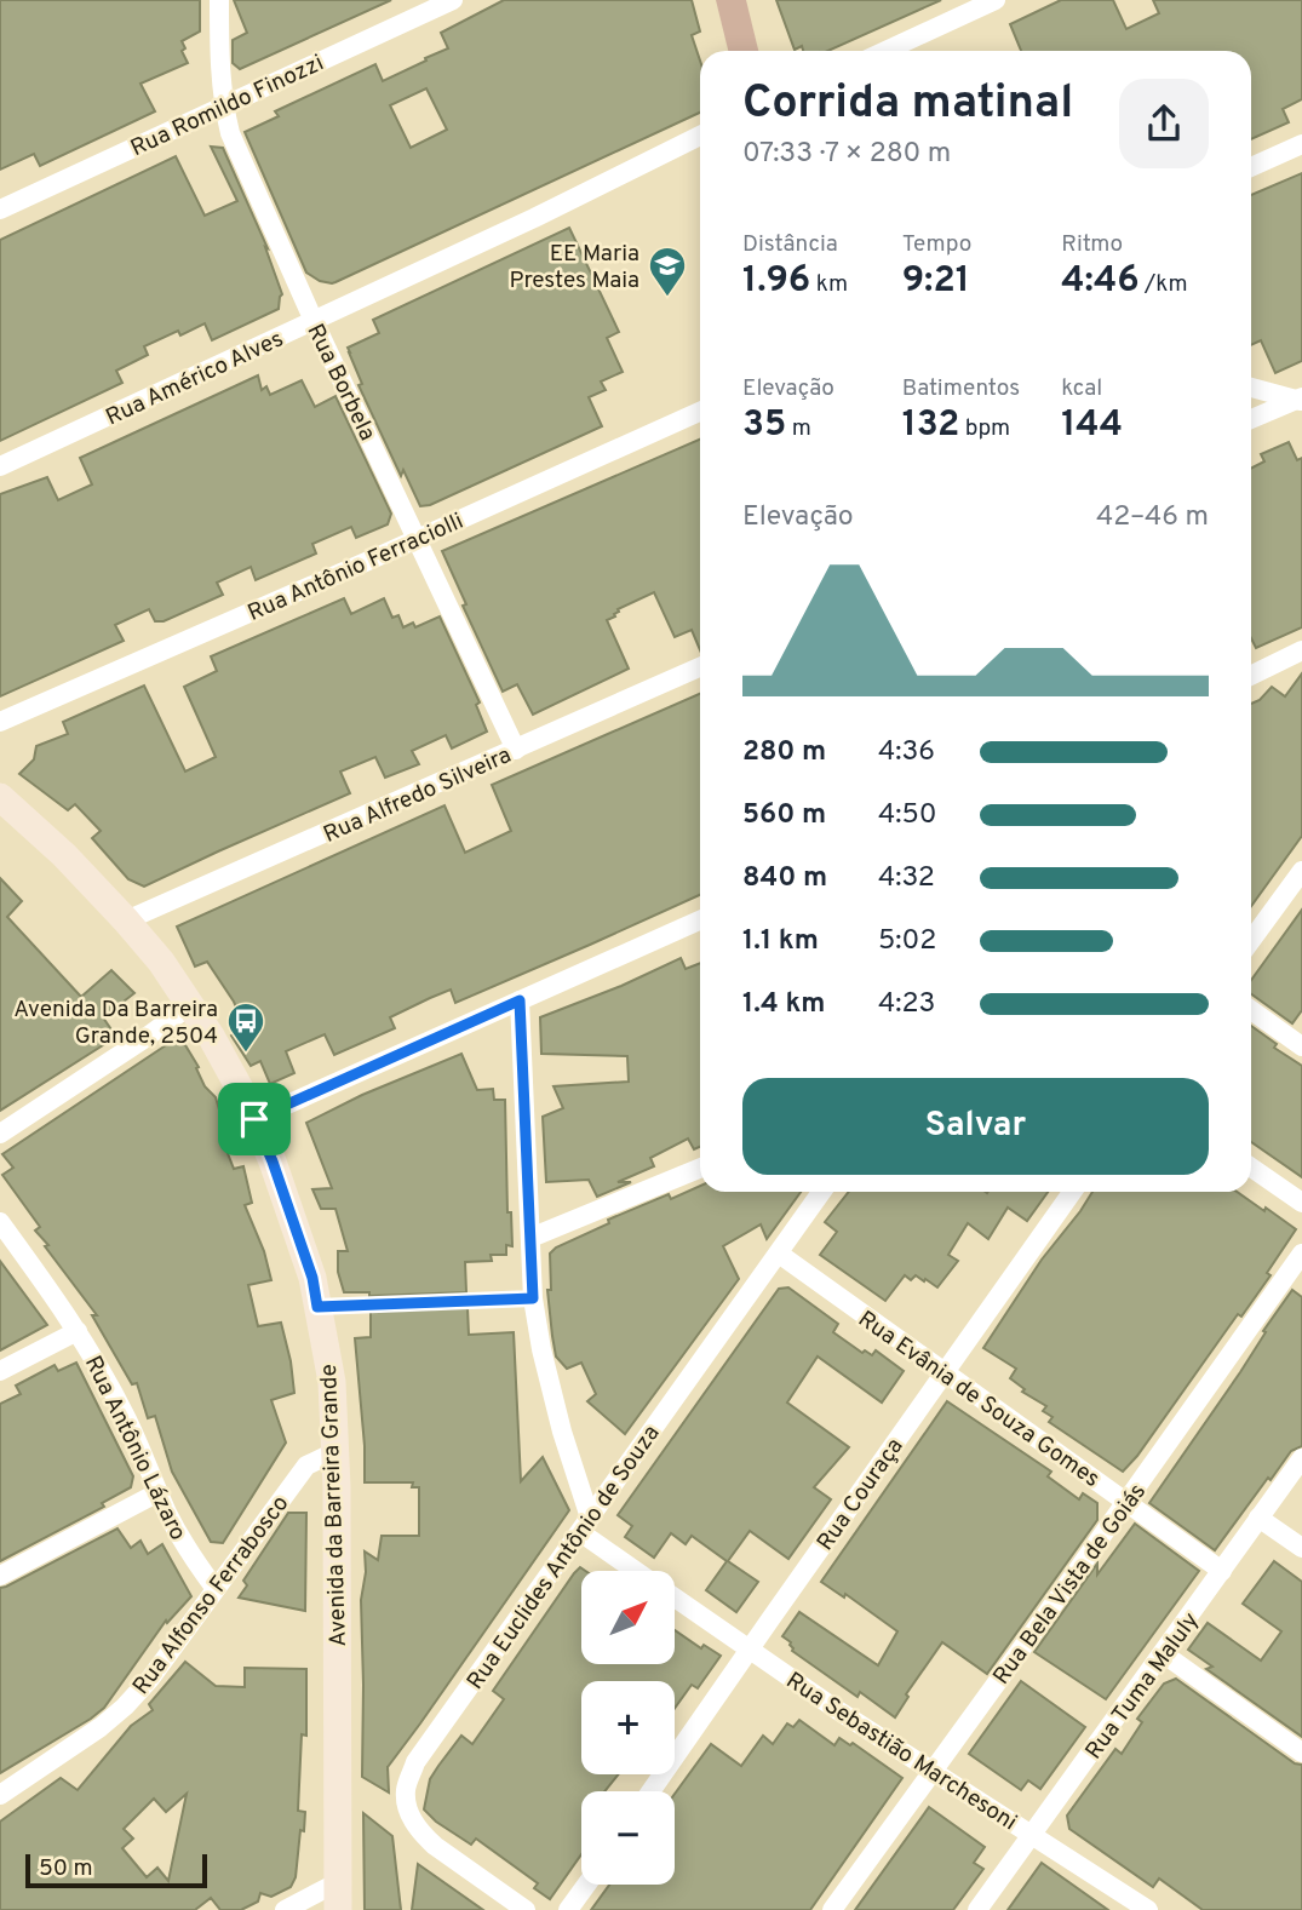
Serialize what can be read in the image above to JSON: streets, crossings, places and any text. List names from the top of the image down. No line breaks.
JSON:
{"streets":{"main road":["Avenida da Barreira Grande"],"street":["Rua Romildo Finozzi","Rua Américo Alves","Rua Borbela","Rua Antônio Ferraciolli","Rua Alfredo Silveira","Rua Evânia de Souza Gomes","Rua Antônio Lázaro","Rua Couraça","Rua Euclides Antônio de Souza","Rua Bela Vista de Goiás","Rua Alfonso Ferrabosco","Rua Tuma Maluly","Rua Sebastião Marchesoni"]},"crossings":[["Rua Romildo Finozzi","Rua Borbela"],["Rua Américo Alves","Rua Borbela"],["Rua Borbela","Rua Antônio Ferraciolli"],["Rua Borbela","Rua Alfredo Silveira"],["Rua Alfredo Silveira","Avenida da Barreira Grande"],["Rua Evânia de Souza Gomes","Rua Couraça"],["Rua Evânia de Souza Gomes","Rua Euclides Antônio de Souza"],["Rua Evânia de Souza Gomes","Rua Bela Vista de Goiás"],["Rua Evânia de Souza Gomes","Rua Tuma Maluly"],["Rua Antônio Lázaro","Rua Alfonso Ferrabosco"],["Rua Couraça","Rua Sebastião Marchesoni"],["Avenida da Barreira Grande","Rua Alfonso Ferrabosco"],["Rua Euclides Antônio de Souza","Rua Sebastião Marchesoni"],["Rua Bela Vista de Goiás","Rua Sebastião Marchesoni"],["Rua Tuma Maluly","Rua Sebastião Marchesoni"]],"places":{"school or university":["EE Maria Prestes Maia"],"bus stop":["Avenida Da Barreira Grande, 2504"]},"scale_bar":"50 m","north":"top right","page":{"heading":["Corrida matinal","07:33 · 7 × 280 m"],"stats":[["Distância","1.96 km"],["Tempo","9:21"],["Ritmo","4:46 /km"],["Elevação","35 m"],["Batimentos","132 bpm"],["kcal","144"]],"chart":["Elevação","42–46 m"],"list":[{"name":"280 m","note":"4:36"},{"name":"560 m","note":"4:50"},{"name":"840 m","note":"4:32"},{"name":"1.1 km","note":"5:02"},{"name":"1.4 km","note":"4:23"}],"buttons":"Salvar","map_buttons":["+","−"],"scale":"50 m"}}
